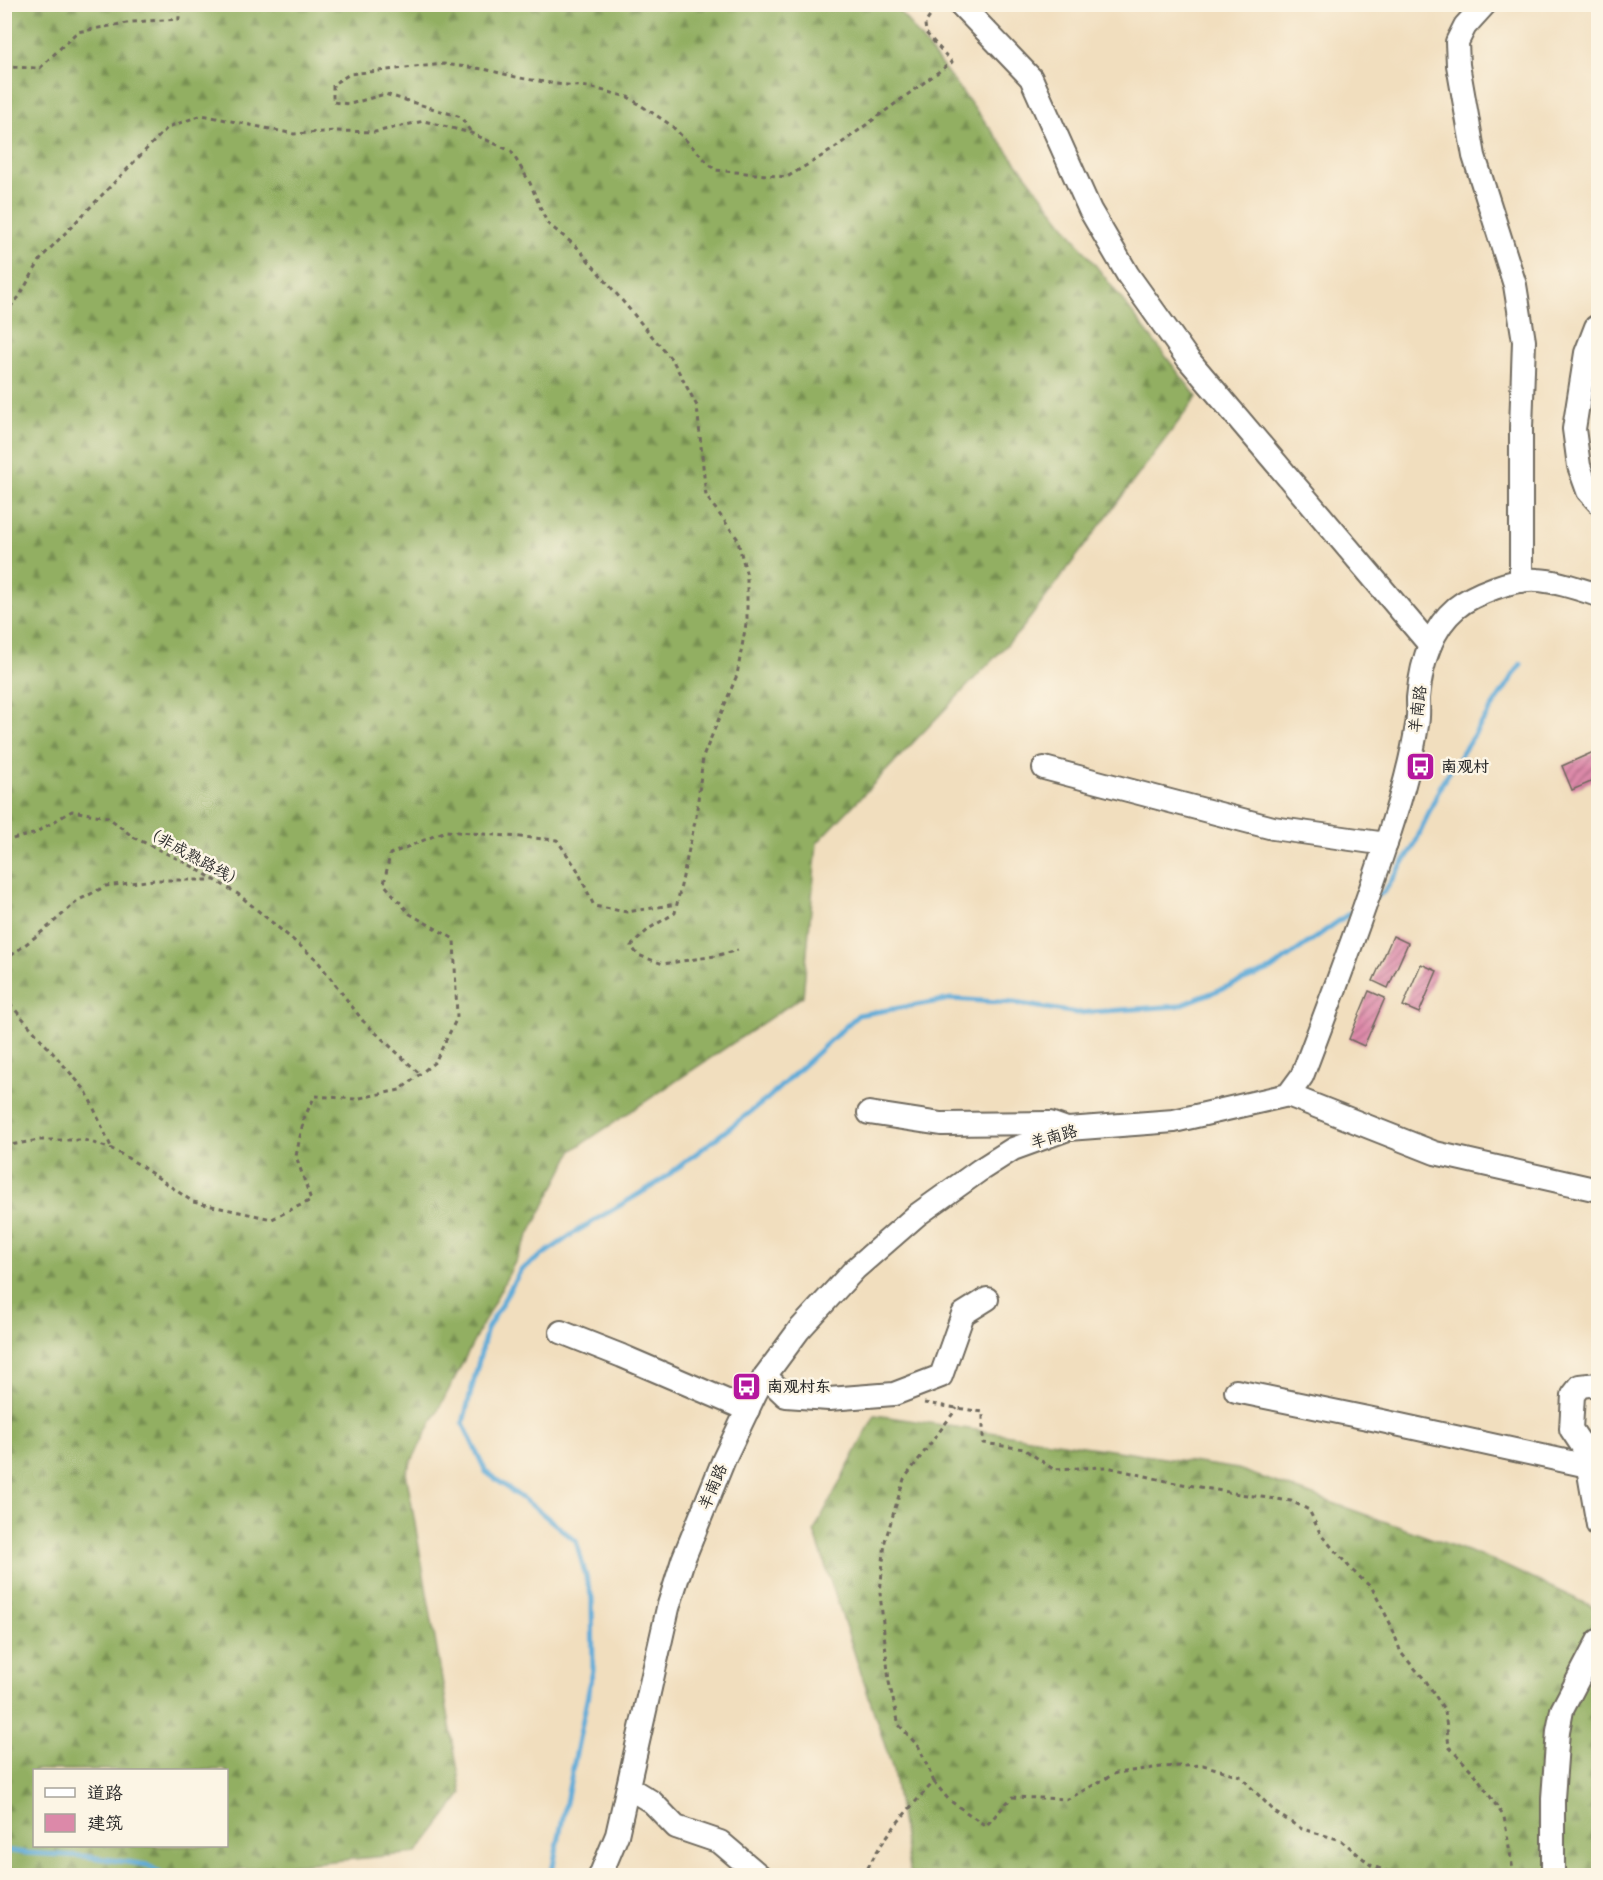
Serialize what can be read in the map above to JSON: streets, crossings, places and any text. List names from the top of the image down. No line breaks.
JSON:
{"streets":{"street":["羊南路"],"path":["（非成熟路线）"]},"places":{"bus stop":["南观村","南观村东"]},"legend":["道路","建筑"]}
